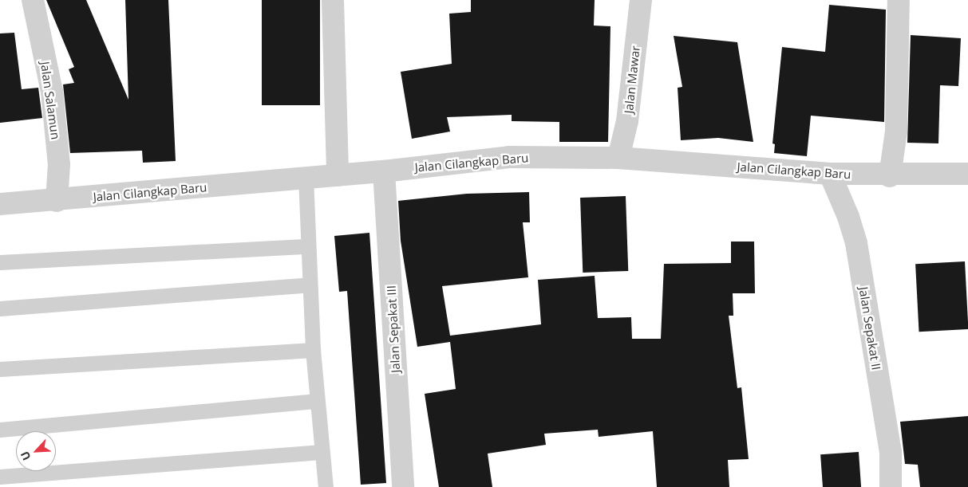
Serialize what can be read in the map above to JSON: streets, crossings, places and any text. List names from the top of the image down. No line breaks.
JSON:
{"streets":{"street":["Jalan Mawar","Jalan Salamun","Jalan Cilangkap Baru","Jalan Sepakat II","Jalan Sepakat III"]},"crossings":[["Jalan Mawar","Jalan Cilangkap Baru"],["Jalan Salamun","Jalan Cilangkap Baru"],["Jalan Cilangkap Baru","Jalan Sepakat II"],["Jalan Cilangkap Baru","Jalan Sepakat III"]],"north":"bottom left"}
